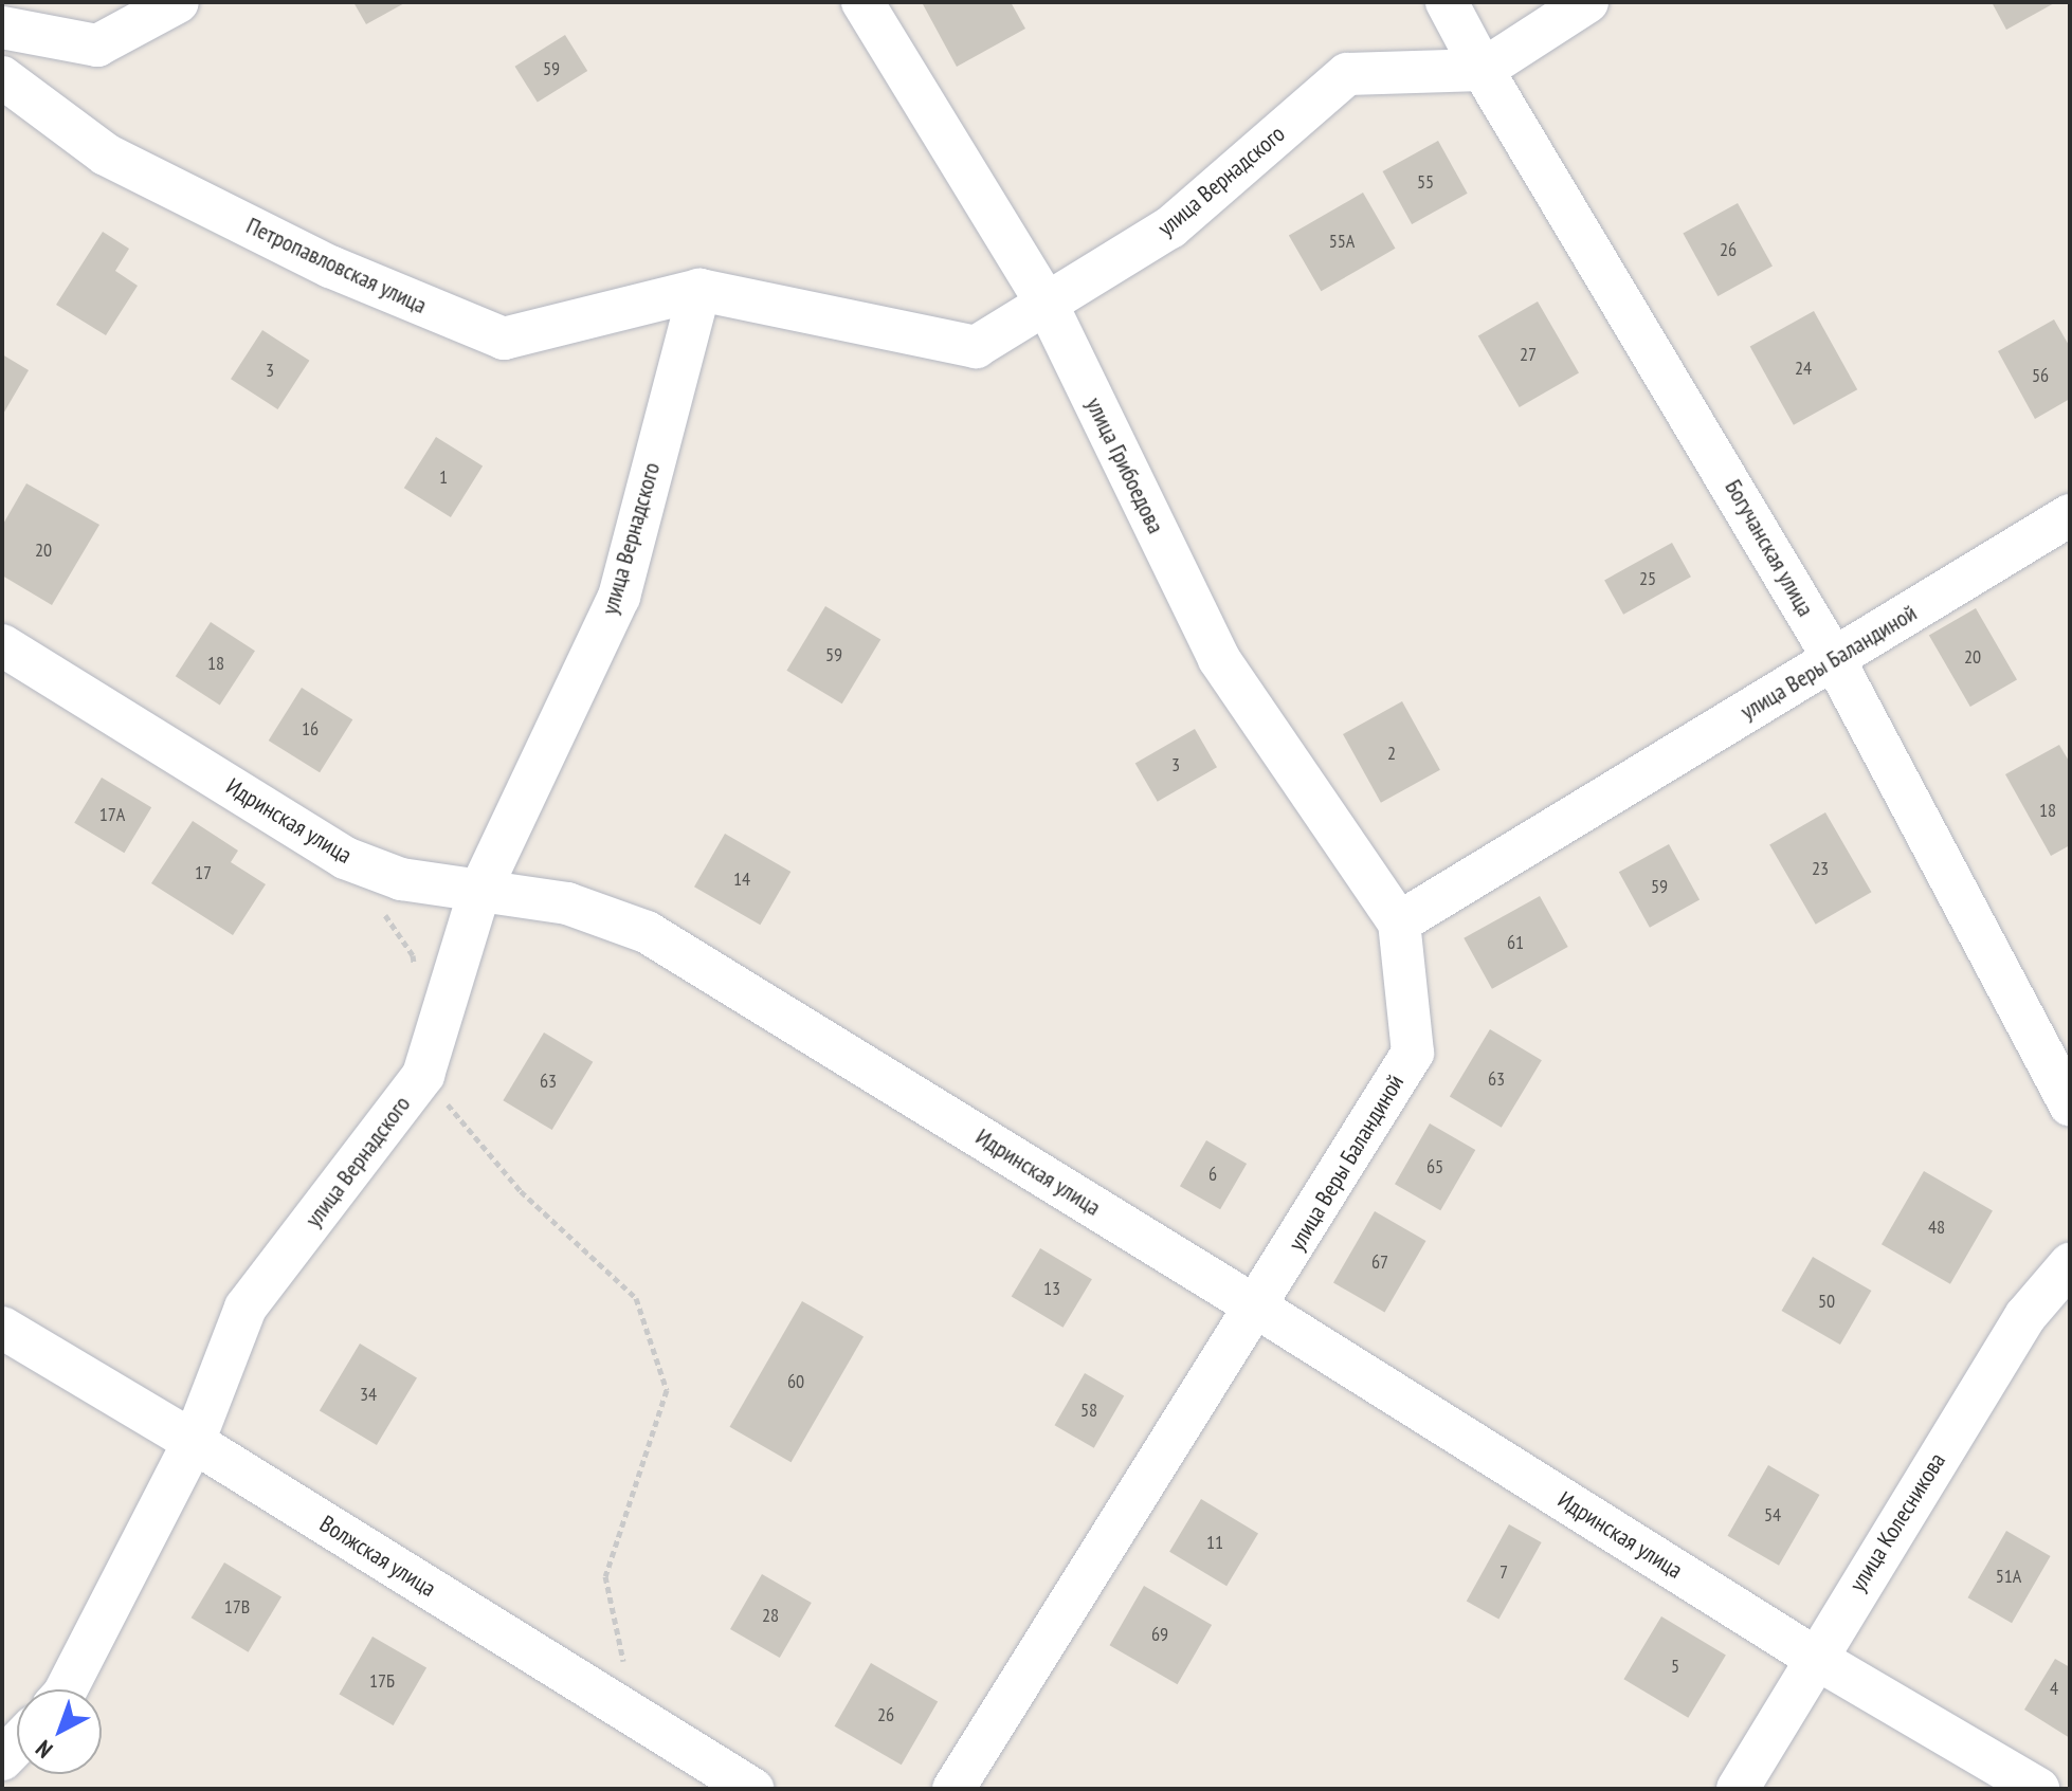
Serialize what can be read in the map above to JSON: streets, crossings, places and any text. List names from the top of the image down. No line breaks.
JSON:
{"streets":{"street":["улица Вернадского","Петропавловская улица","улица Грибоедова","Богучанская улица","улица Веры Баландиной","Идринская улица","улица Колесникова","Волжская улица"]},"crossings":[["улица Вернадского","Петропавловская улица"],["улица Вернадского","улица Грибоедова"],["улица Вернадского","Богучанская улица"],["улица Вернадского","Идринская улица"],["улица Вернадского","Волжская улица"],["улица Грибоедова","улица Веры Баландиной"],["Богучанская улица","улица Веры Баландиной"],["улица Веры Баландиной","Идринская улица"],["Идринская улица","улица Колесникова"]],"house_numbers":["59","55","55А","26","27","24","3","56","1","20","25","59","20","18","16","2","3","18","17А","23","17","14","59","61","63","63","65","6","48","67","13","50","60","34","58","54","11","7","51А","17В","28","69","5","17Б","4","26"],"north":"bottom left"}
